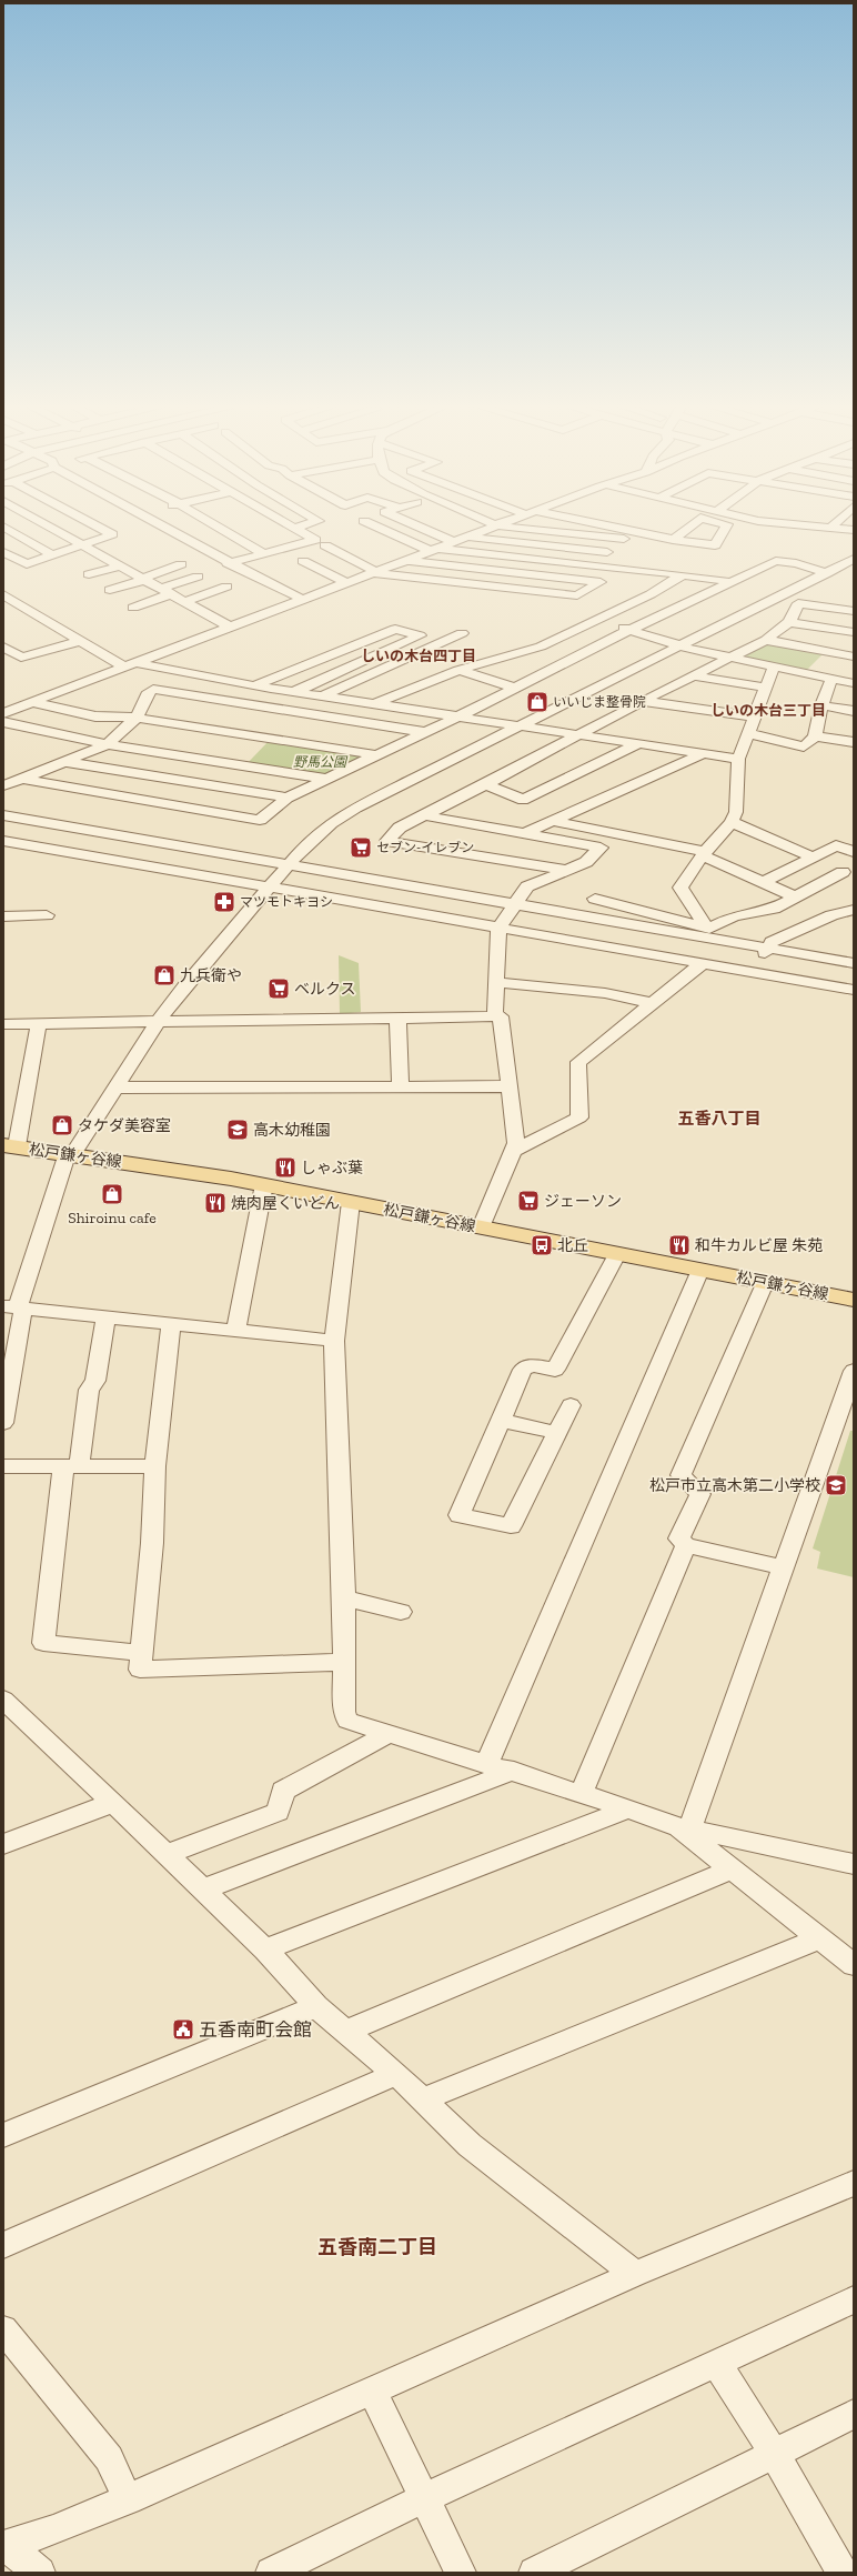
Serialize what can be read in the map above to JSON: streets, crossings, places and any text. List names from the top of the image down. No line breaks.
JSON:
{"streets":{"main road":["松戸鎌ヶ谷線"]},"districts":["しいの木台四丁目","しいの木台三丁目","五香八丁目","五香南二丁目"],"parks":["野馬公園"],"places":{"shop":["いいじま整骨院","九兵衛や","タケダ美容室","Shiroinu cafe"],"supermarket":["セブン-イレブン","ベルクス","ジェーソン"],"pharmacy":["マツモトキヨシ"],"school or university":["高木幼稚園","松戸市立高木第二小学校"],"restaurant":["しゃぶ葉","焼肉屋くいどん","和牛カルビ屋 朱苑"],"bus stop":["北丘"],"public building":["五香南町会館"]}}
